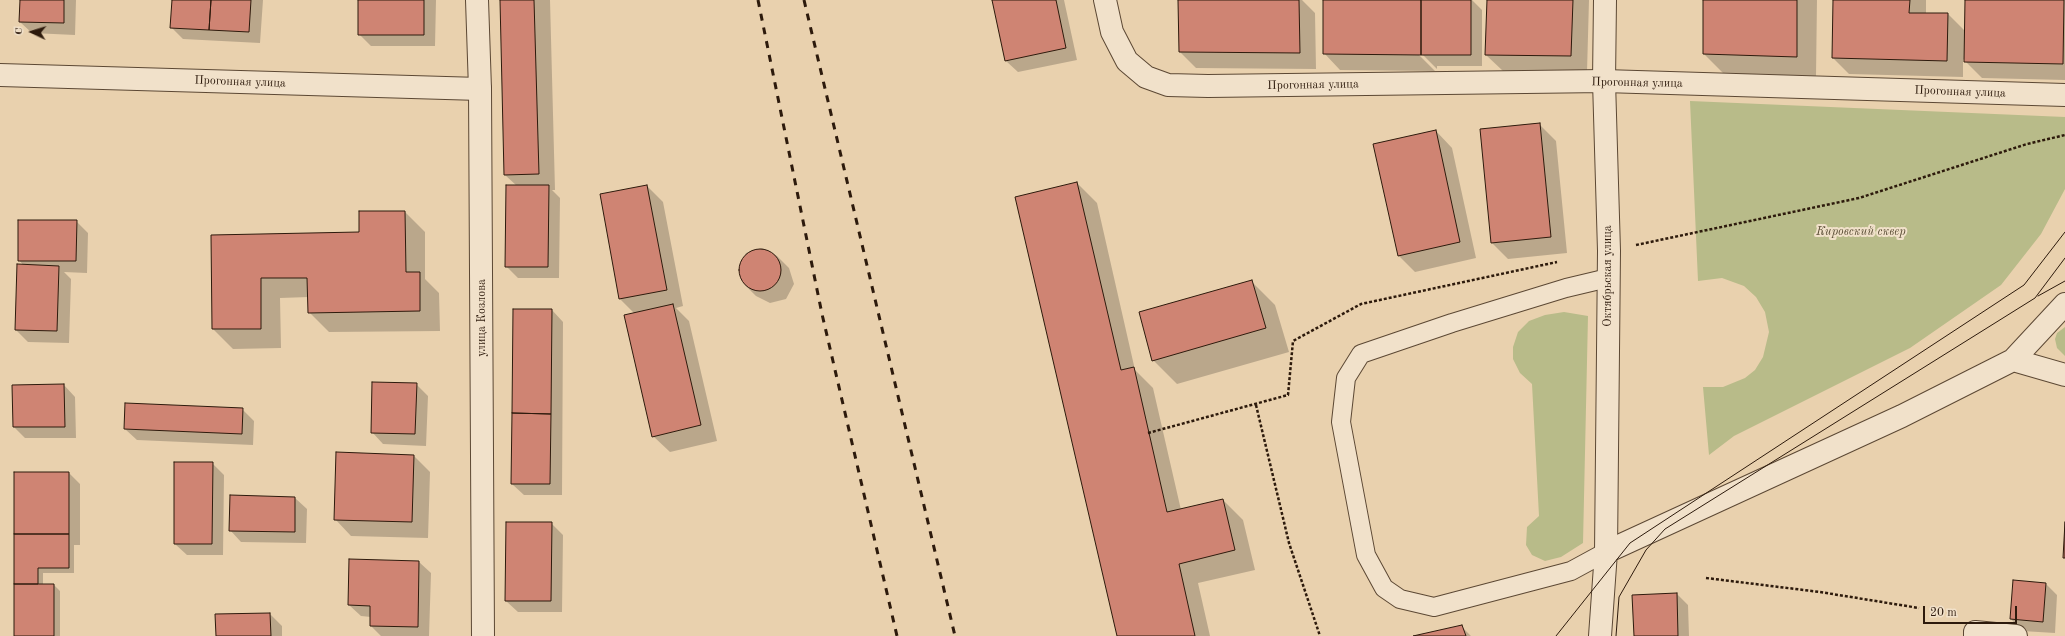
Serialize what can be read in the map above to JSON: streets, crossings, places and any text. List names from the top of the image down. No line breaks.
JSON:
{"streets":{"street":["Прогонная улица","Октябрьская улица","улица Козлова"]},"crossings":[["Прогонная улица","Октябрьская улица"],["Прогонная улица","улица Козлова"]],"parks":["Кировский сквер"],"scale_bar":"20 m","north":"left"}
